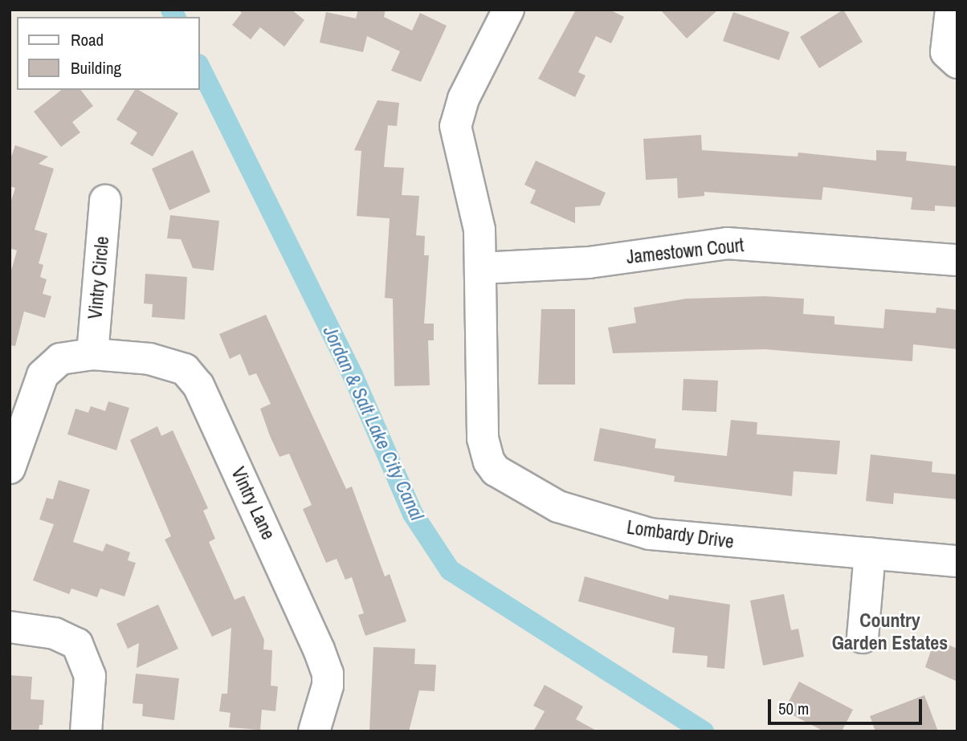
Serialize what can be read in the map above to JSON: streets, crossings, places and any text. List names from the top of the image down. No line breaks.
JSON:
{"streets":{"street":["Jamestown Court","Vintry Circle","Vintry Lane","Lombardy Drive"]},"crossings":[["Jamestown Court","Lombardy Drive"],["Vintry Circle","Vintry Lane"]],"districts":["Country Garden Estates"],"water":["Jordan & Salt Lake City Canal"],"legend":["Road","Building"],"scale_bar":"50 m"}
